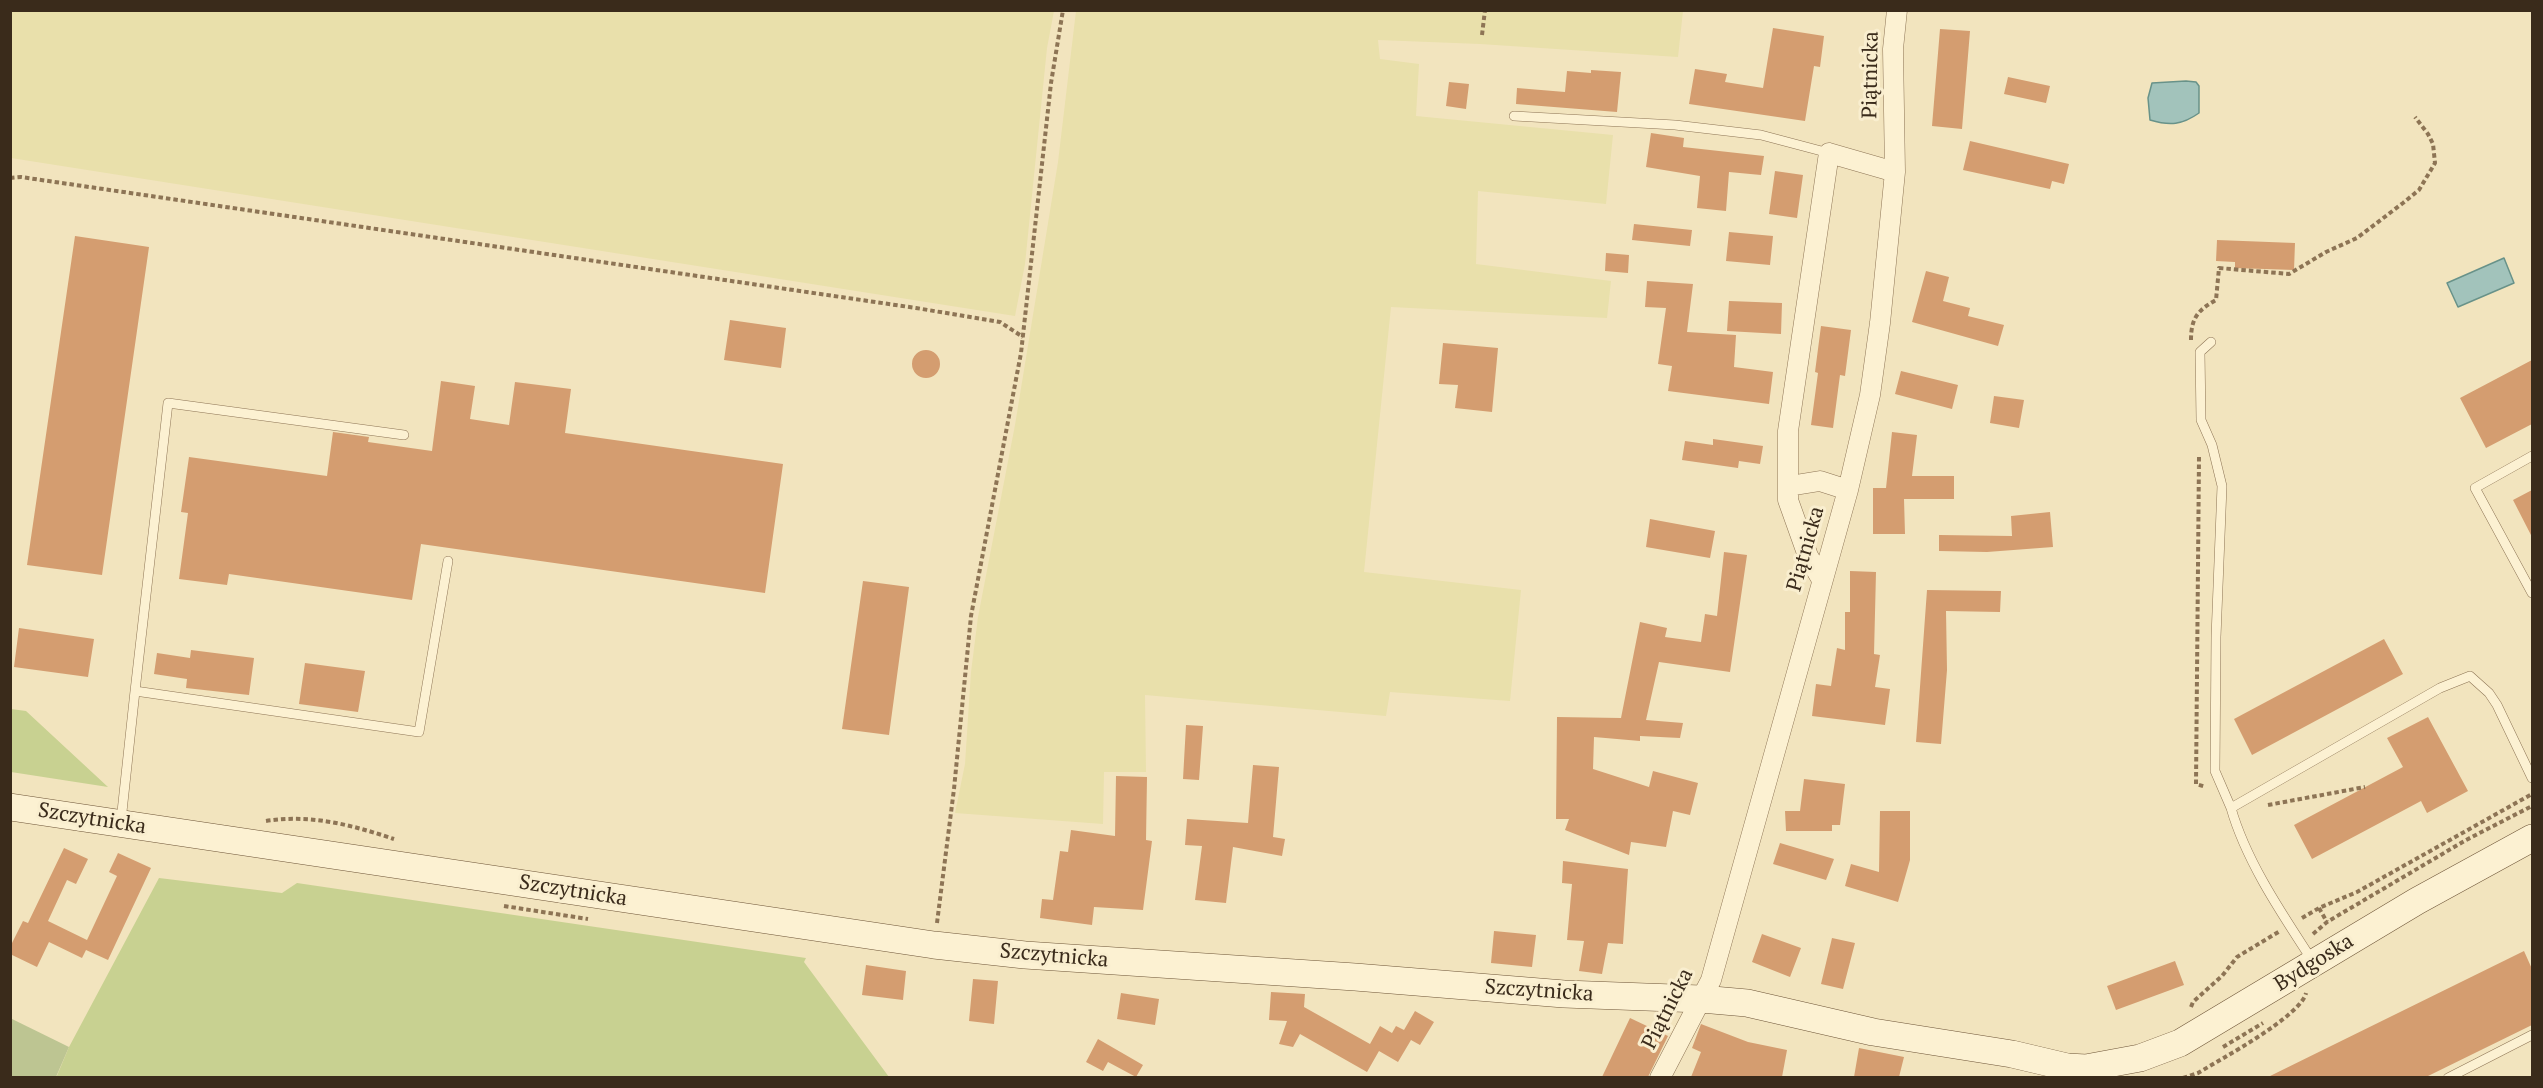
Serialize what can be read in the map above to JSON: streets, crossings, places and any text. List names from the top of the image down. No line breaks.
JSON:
{"streets":{"street":["Piątnicka","Szczytnicka","Bydgoska"]},"crossings":[["Piątnicka","Szczytnicka"],["Szczytnicka","Bydgoska"]]}
